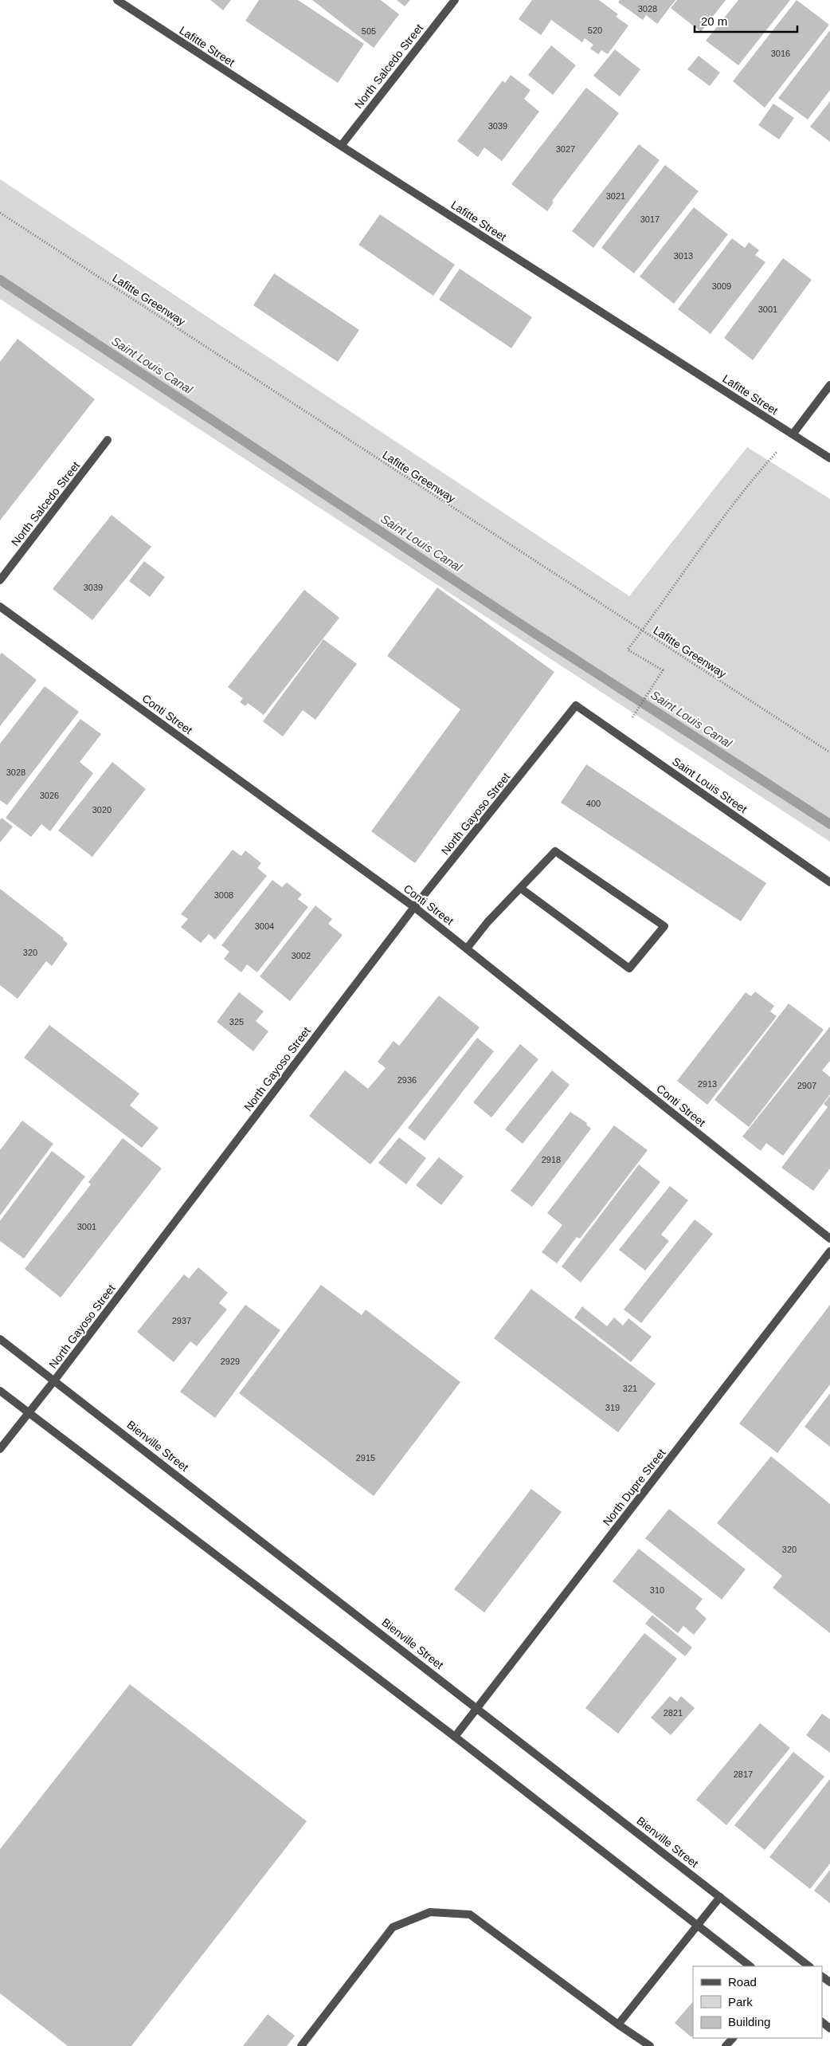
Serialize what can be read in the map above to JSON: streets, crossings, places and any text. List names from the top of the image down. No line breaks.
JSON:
{"streets":{"street":["Lafitte Street","North Salcedo Street","Conti Street","Saint Louis Street","North Gayoso Street","Bienville Street","North Dupre Street"],"path":["Lafitte Greenway"]},"crossings":[["Lafitte Street","North Salcedo Street"],["Conti Street","North Gayoso Street"],["Saint Louis Street","North Gayoso Street"],["North Gayoso Street","Bienville Street"],["Bienville Street","North Dupre Street"]],"water":["Saint Louis Canal"],"house_numbers":["3028","520","505","3016","3039","3027","3021","3017","3013","3009","3001","3039","3028","3026","400","3020","3008","3004","320","3002","325","2936","2913","2907","2918","3001","2937","2929","321","319","2915","320","310","2821","2817"],"legend":["Road","Park","Building"],"scale_bar":"20 m"}
